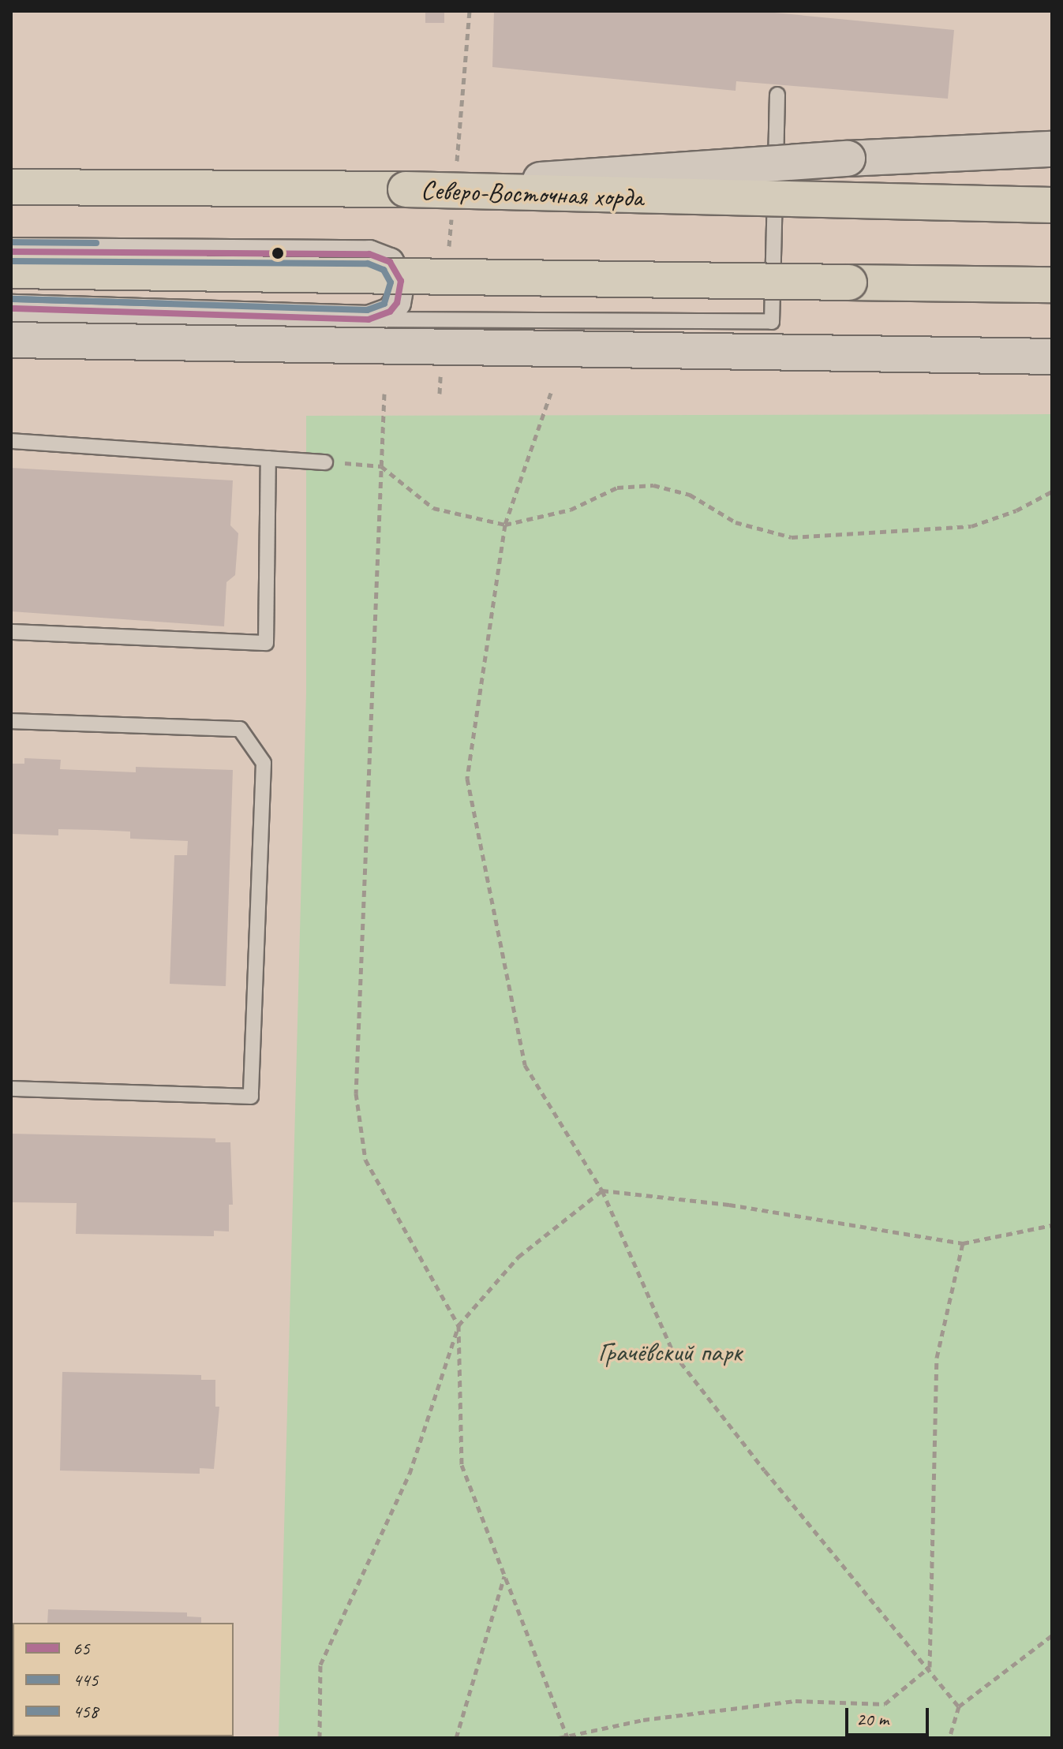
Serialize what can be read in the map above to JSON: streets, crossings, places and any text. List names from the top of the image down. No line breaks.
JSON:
{"streets":{"main road":["Северо-Восточная хорда"]},"parks":["Грачёвский парк"],"lines":["transit line 458","transit line 65","transit line 445"],"legend":["65","445","458"],"scale_bar":"20 m"}
